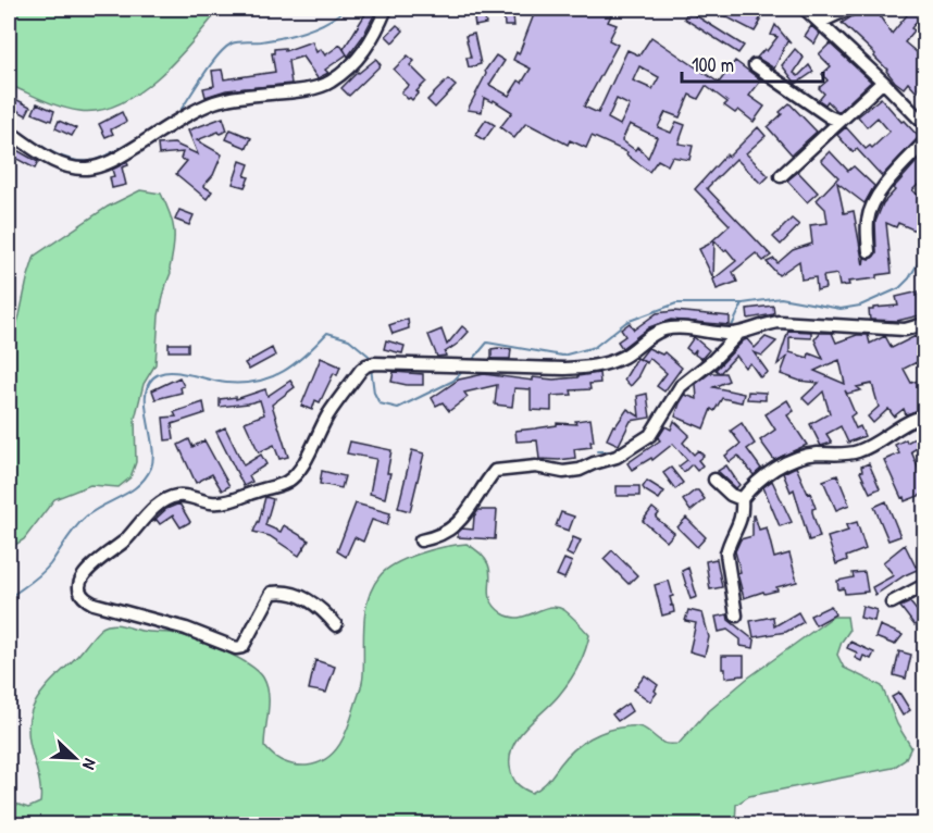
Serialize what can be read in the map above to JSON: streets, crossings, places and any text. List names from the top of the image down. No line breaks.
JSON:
{"scale_bar":"100 m","north":"bottom right"}
